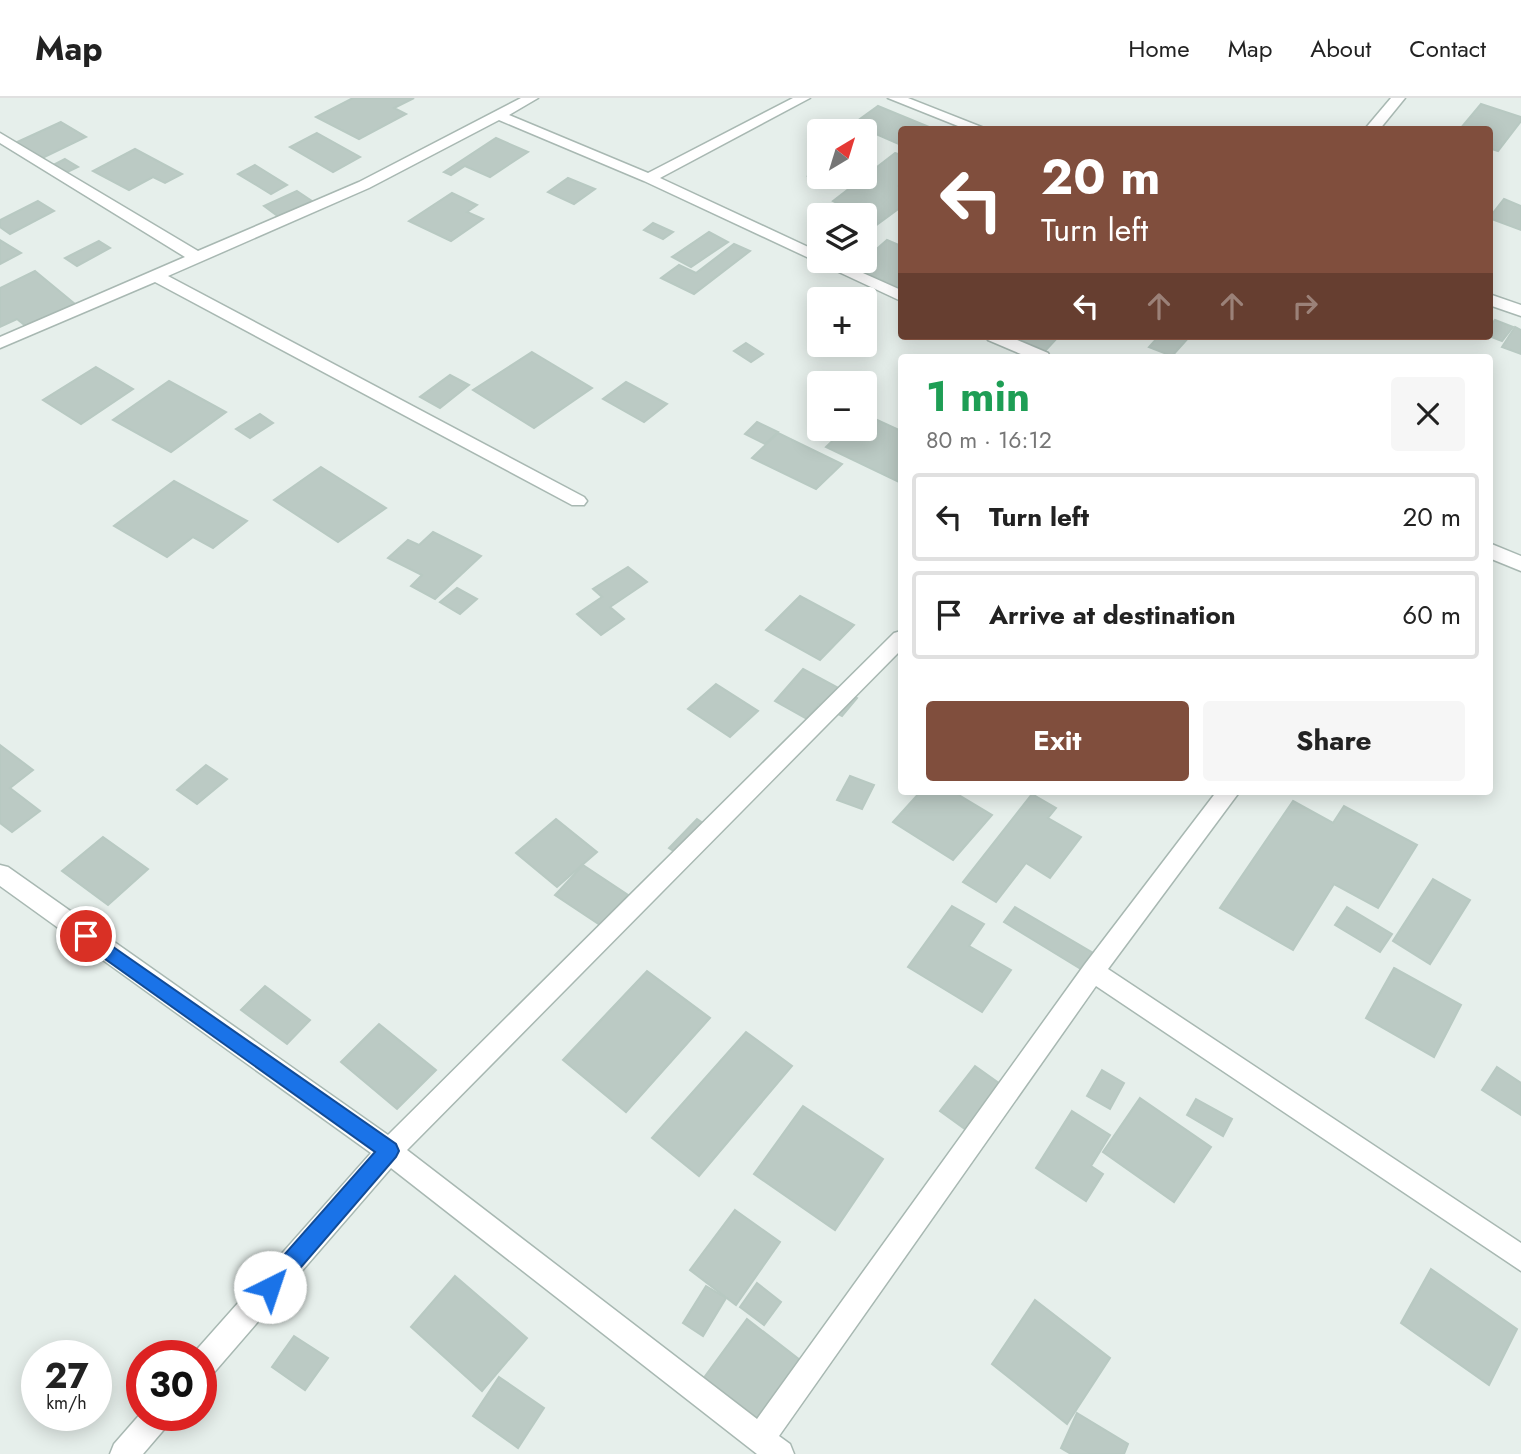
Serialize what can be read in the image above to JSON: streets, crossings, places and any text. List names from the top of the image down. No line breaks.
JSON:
{"north":"top right","page":{"header":"Map","nav":["Home","Map","About","Contact"],"map_buttons":["+","−"],"turn":["20 m","Turn left"],"heading":["1 min","80 m · 16:12"],"list":[{"name":"Turn left","value":"20 m"},{"name":"Arrive at destination","value":"60 m"}],"buttons":["Exit","Share"],"speed":"27 km/h","limit":"30"}}
